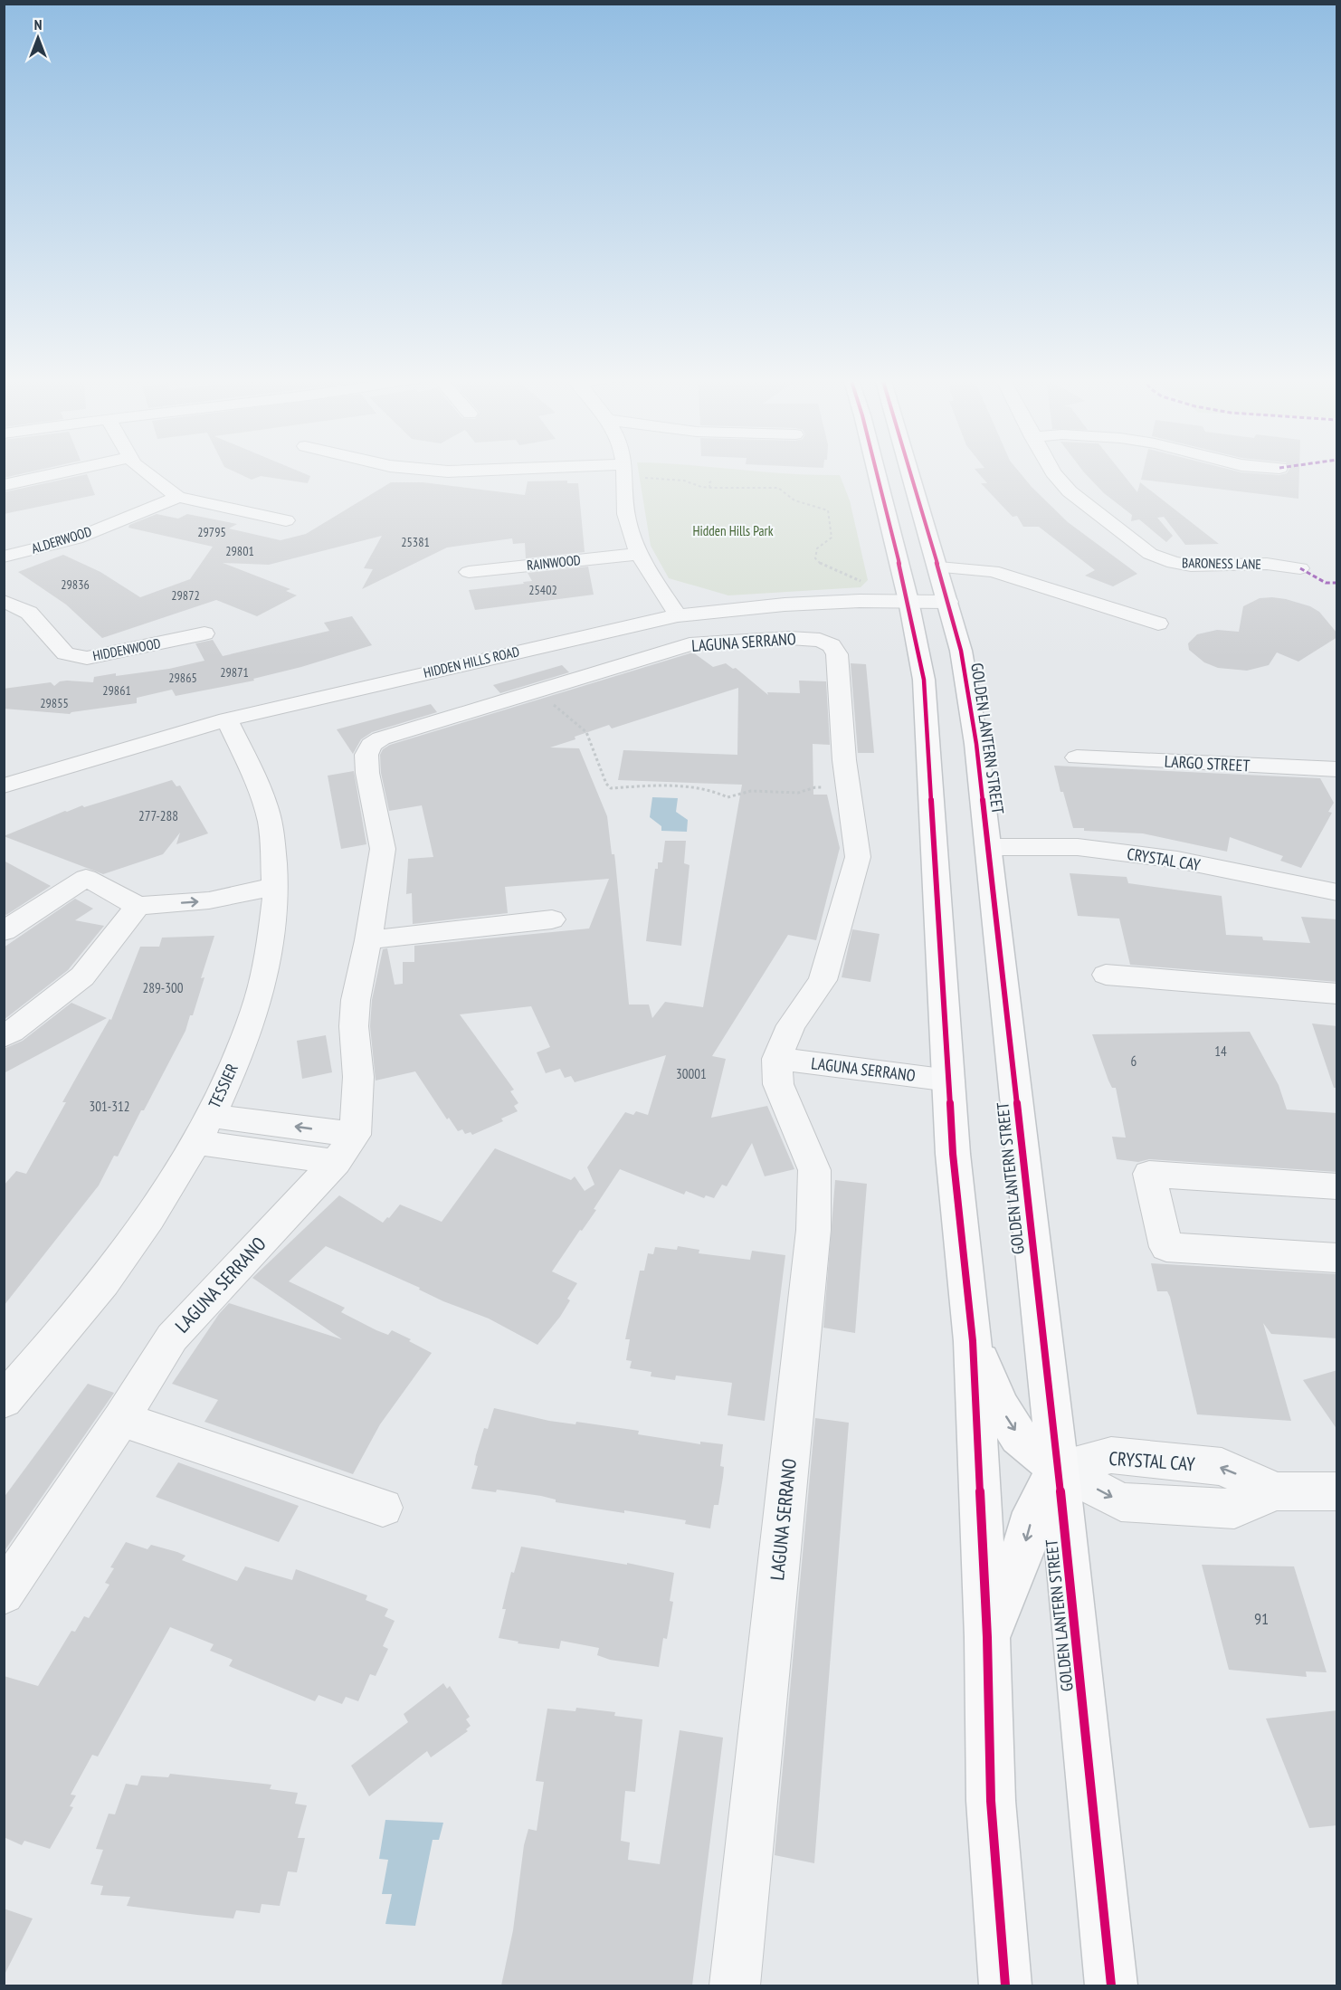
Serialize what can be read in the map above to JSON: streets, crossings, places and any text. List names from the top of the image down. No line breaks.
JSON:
{"streets":{"main road":["GOLDEN LANTERN STREET"],"street":["ALDERWOOD","RAINWOOD","BARONESS LANE","LAGUNA SERRANO","HIDDENWOOD","HIDDEN HILLS ROAD","LARGO STREET","CRYSTAL CAY","TESSIER"]},"crossings":[["HIDDEN HILLS ROAD","GOLDEN LANTERN STREET"],["HIDDEN HILLS ROAD","TESSIER"],["GOLDEN LANTERN STREET","CRYSTAL CAY"]],"parks":["Hidden Hills Park"],"house_numbers":["29795","25381","29801","29836","25402","29872","29871","29865","29861","29855","277-288","289-300","14","6","30001","301-312","91"],"north":"top"}
